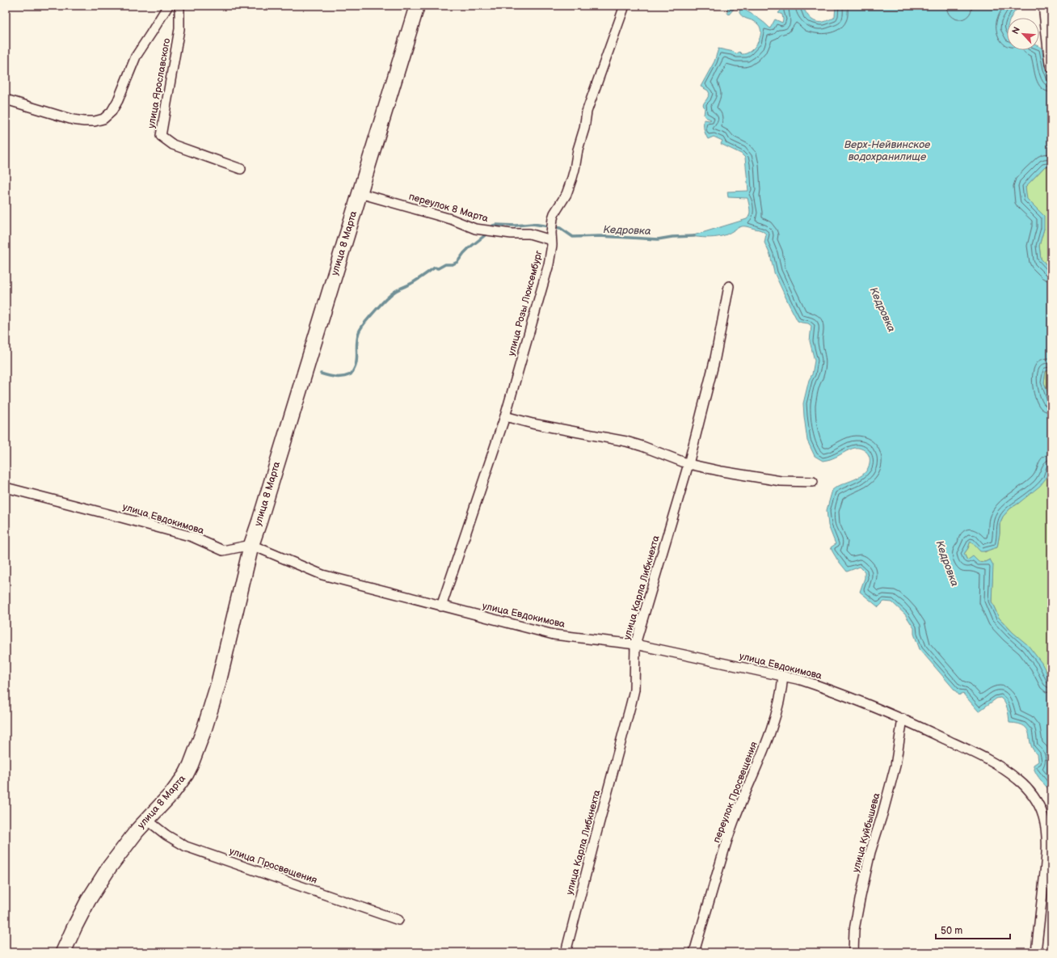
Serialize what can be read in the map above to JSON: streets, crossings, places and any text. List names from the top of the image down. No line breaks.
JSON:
{"streets":{"main road":["улица 8 Марта"],"street":["улица Ярославского","переулок 8 Марта","улица Розы Люксембург","улица Евдокимова","улица Карла Либкнехта","переулок Просвещения","улица Куйбышева","улица Просвещения"]},"crossings":[["переулок 8 Марта","улица 8 Марта"],["переулок 8 Марта","улица Розы Люксембург"],["улица 8 Марта","улица Евдокимова"],["улица 8 Марта","улица Просвещения"],["улица Розы Люксембург","улица Евдокимова"],["улица Евдокимова","улица Карла Либкнехта"],["улица Евдокимова","переулок Просвещения"],["улица Евдокимова","улица Куйбышева"]],"water":["Верх-Нейвинское водохранилище","Кедровка"],"scale_bar":"50 m","north":"top left"}
